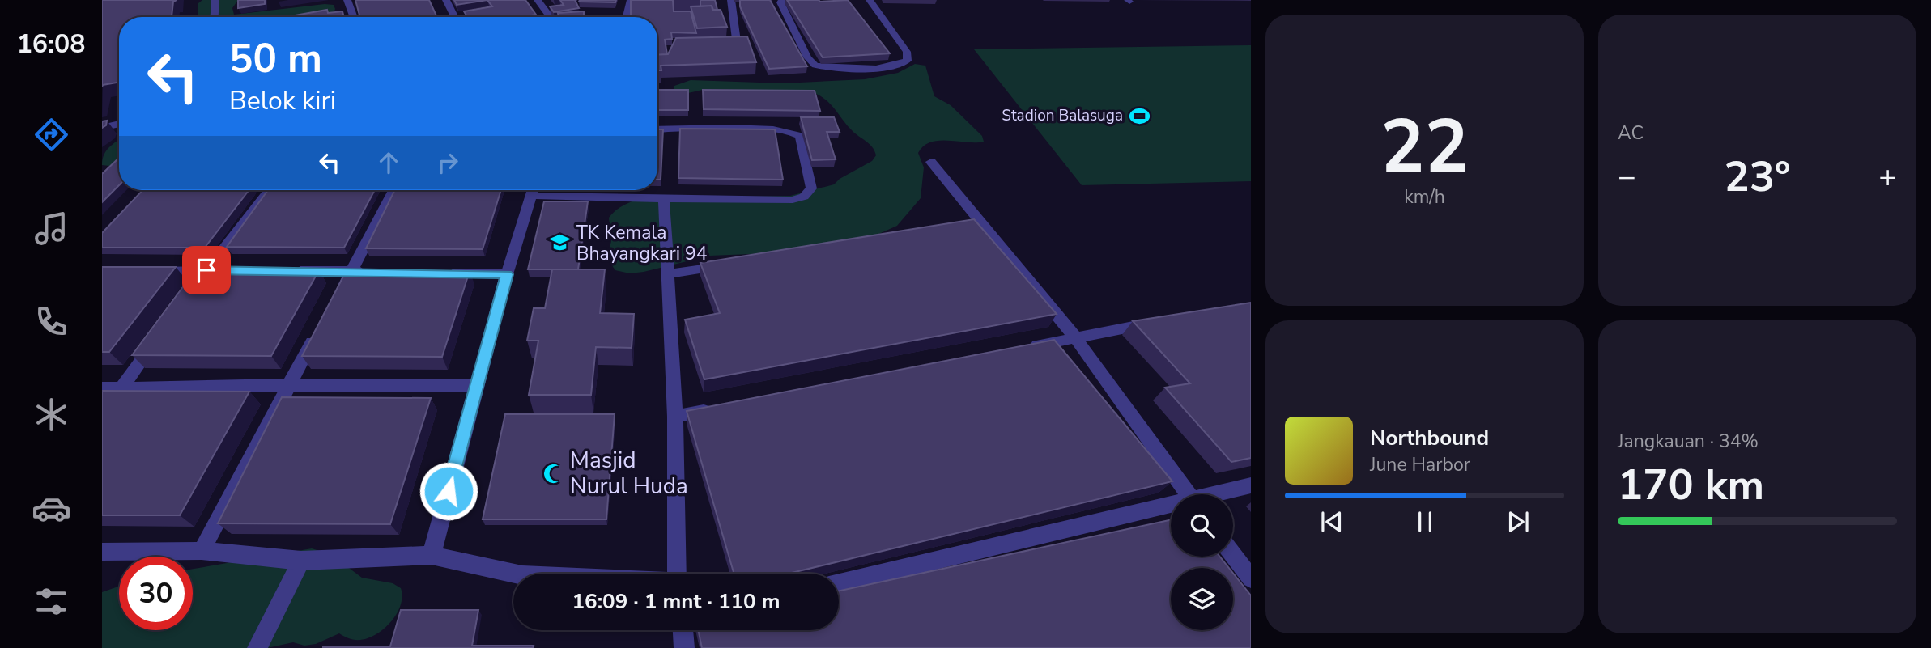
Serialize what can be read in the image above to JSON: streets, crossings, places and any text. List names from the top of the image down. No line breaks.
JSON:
{"places":{"sports":["Stadion Balasuga"],"school or university":["TK Kemala Bhayangkari 94"],"mosque":["Masjid Nurul Huda"]},"page":{"tabs":"16:08","tile":[["22","km/h"],"AC",["Jangkauan · 34%","170 km"]],"turn":["50 m","Belok kiri"],"heat":["−","23°","+"],"song":["Northbound","June Harbor"],"limit":"30","trip":"16:09 · 1 mnt · 110 m"}}
